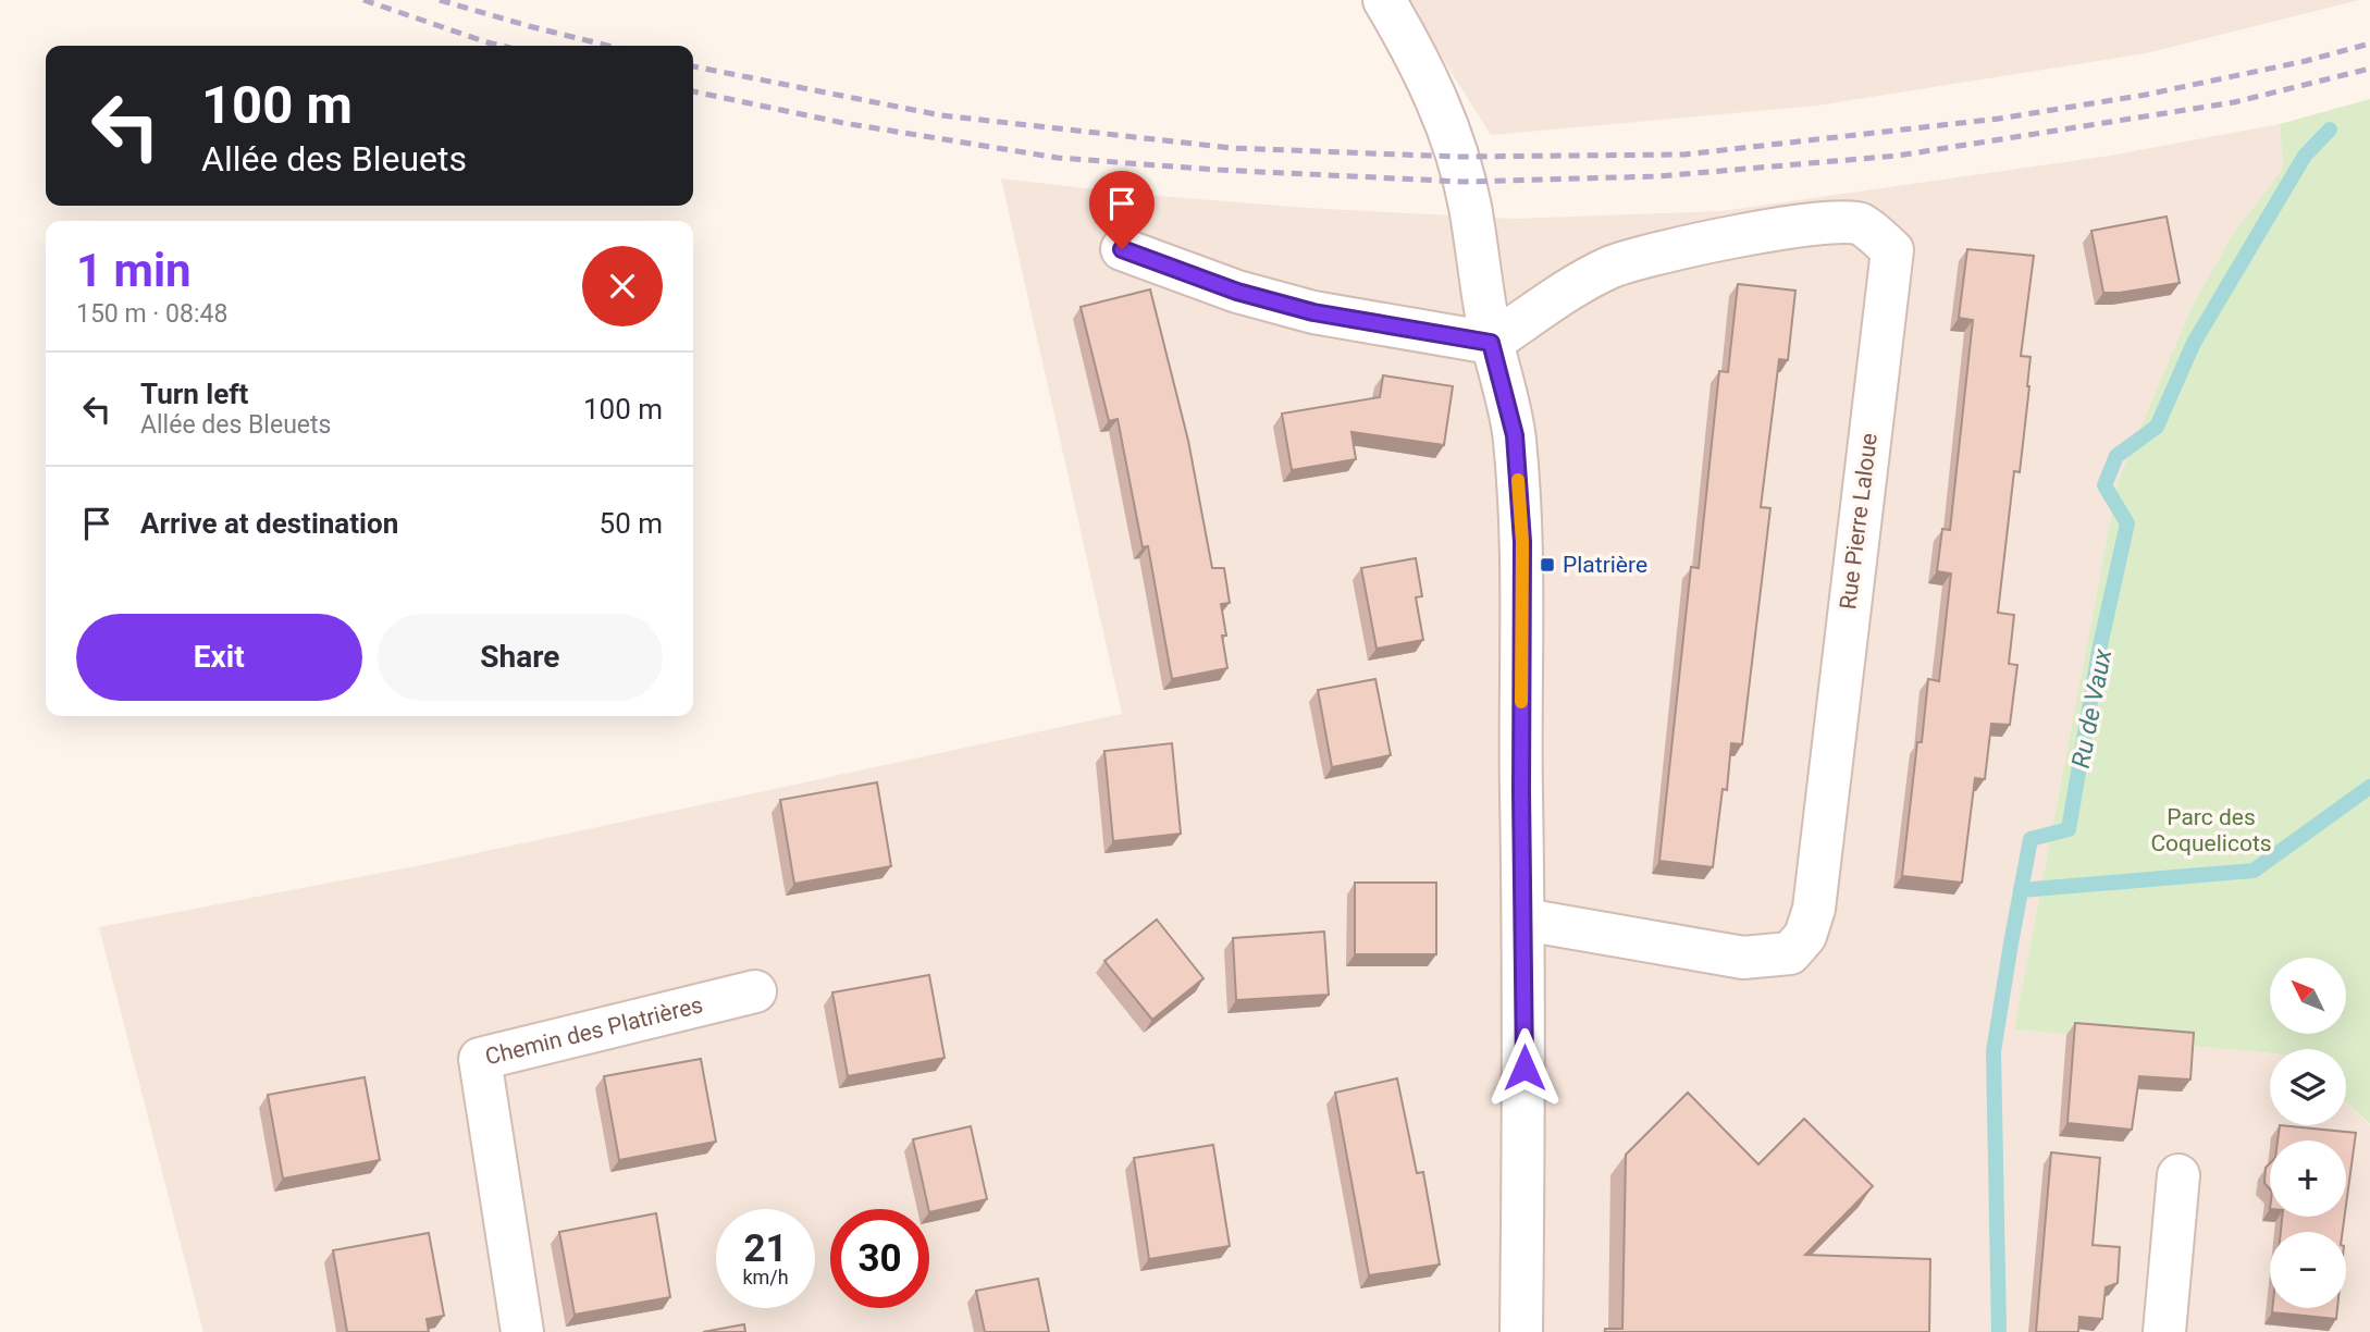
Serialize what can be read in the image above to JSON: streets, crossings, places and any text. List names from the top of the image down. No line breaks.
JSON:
{"streets":{"street":["Rue Pierre Laloue","Chemin des Platrières"]},"water":["Ru de Vaux"],"parks":["Parc des Coquelicots"],"places":{"transit":["Platrière"]},"north":"top left","page":{"turn":["100 m","Allée des Bleuets"],"heading":["1 min","150 m · 08:48"],"list":[{"name":"Turn left","note":"Allée des Bleuets","value":"100 m"},{"name":"Arrive at destination","value":"50 m"}],"buttons":["Exit","Share"],"map_buttons":["+","−"],"speed":"21 km/h","limit":"30"}}
